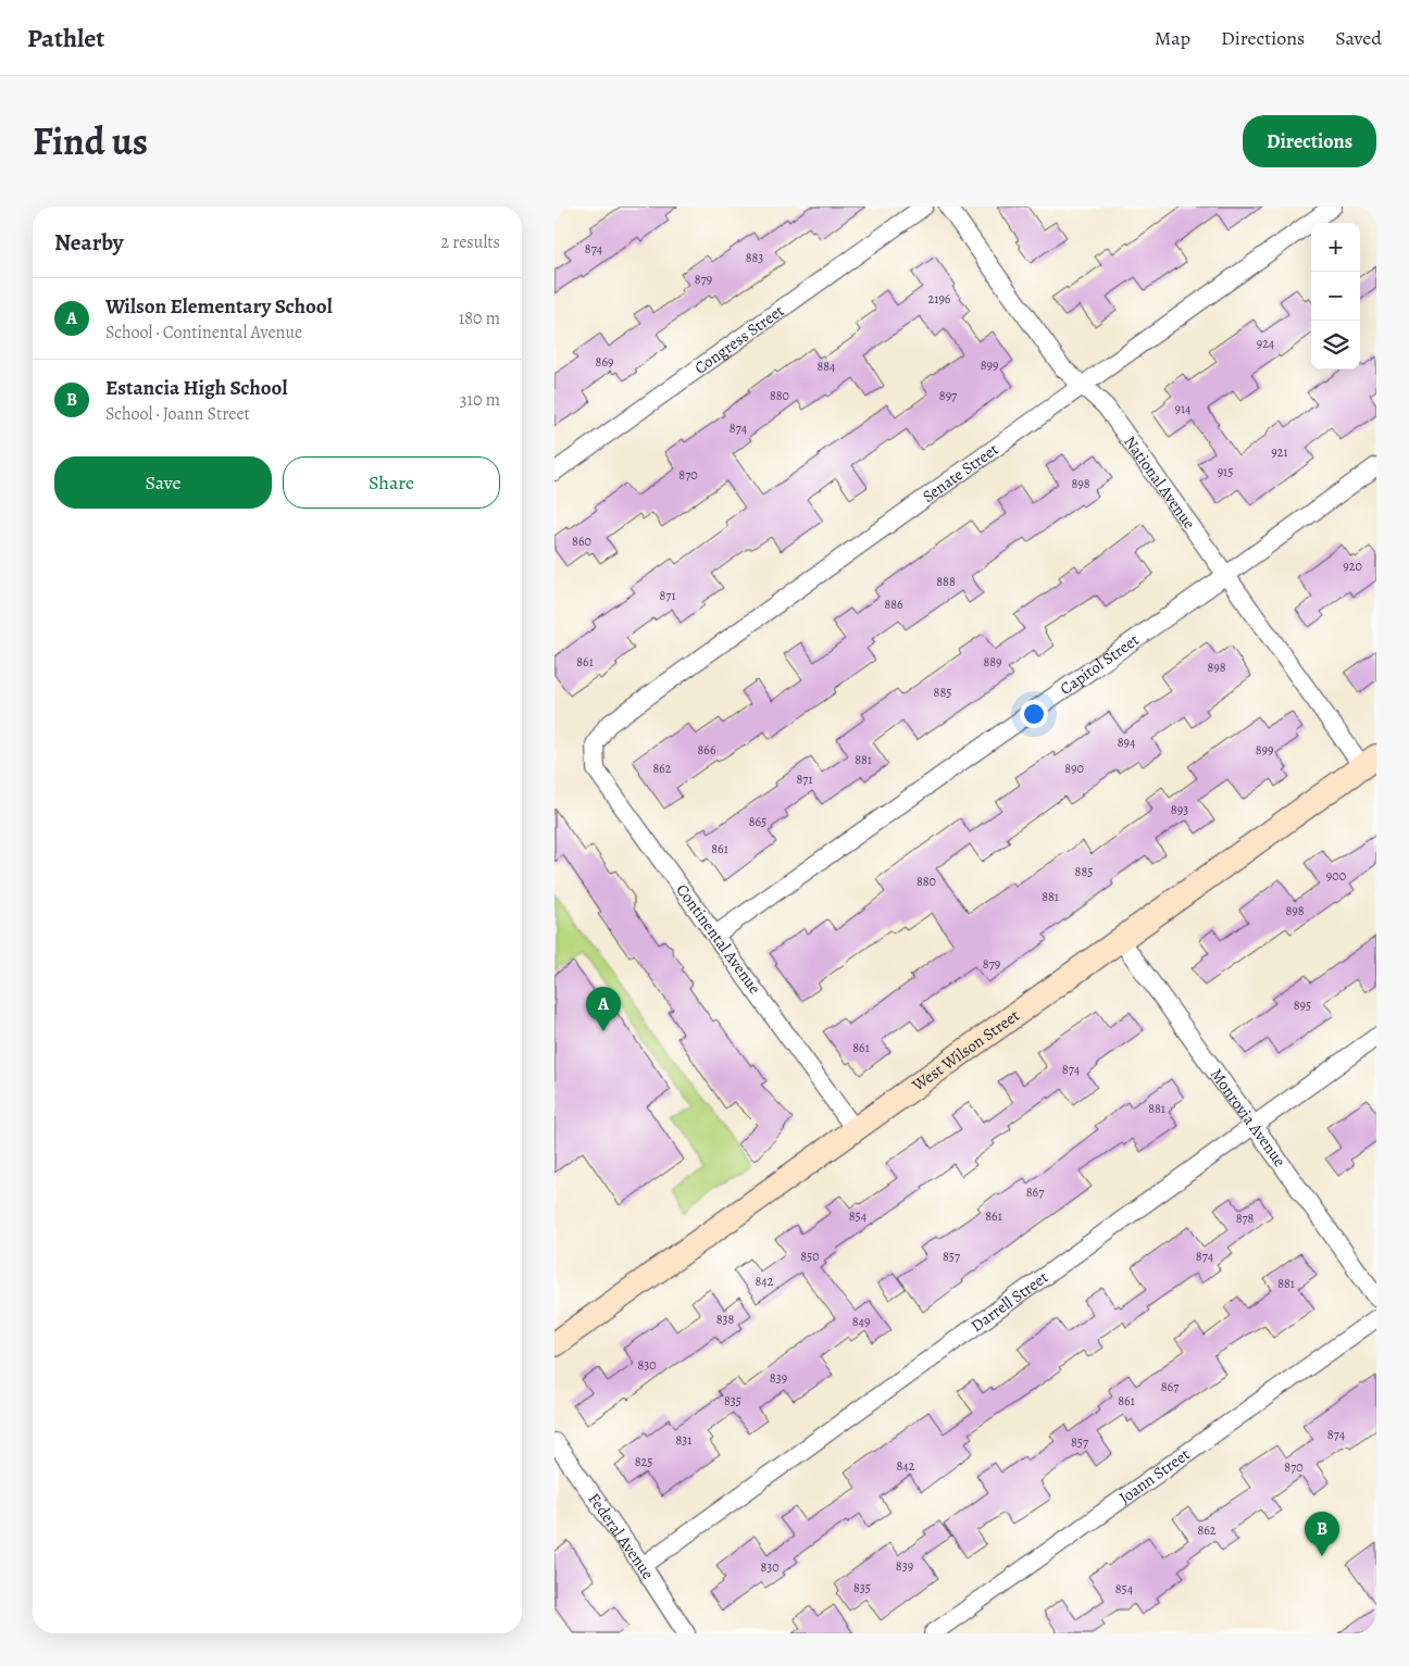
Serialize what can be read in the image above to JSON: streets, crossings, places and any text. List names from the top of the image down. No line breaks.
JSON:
{"streets":{"street":["Congress Street","Senate Street","National Avenue","Capitol Street","Continental Avenue","West Wilson Street","Monrovia Avenue","Darrell Street","Joann Street","Federal Avenue"]},"crossings":[["Senate Street","National Avenue"],["Senate Street","Continental Avenue"],["National Avenue","Capitol Street"],["National Avenue","West Wilson Street"],["Capitol Street","Continental Avenue"],["Continental Avenue","West Wilson Street"],["West Wilson Street","Monrovia Avenue"],["Monrovia Avenue","Darrell Street"],["Darrell Street","Federal Avenue"]],"house_numbers":["874","883","879","2196","924","869","899","884","880","897","914","874","921","915","870","898","860","920","888","871","886","861","889","898","885","894","866","899","881","862","890","871","893","865","861","885","900","880","881","898","879","895","861","874","881","867","854","861","878","850","857","874","842","881","838","849","830","839","867","835","861","874","831","857","825","842","870","862","839","830","835","854"],"page":{"header":"Pathlet","nav":["Map","Directions","Saved"],"title":"Find us","buttons":["Directions",["Save","Share"]],"heading":["Nearby","2 results"],"map_buttons":["+","−"],"list":[{"mark":"A","name":"Wilson Elementary School","note":"School · Continental Avenue","value":"180 m"},{"mark":"B","name":"Estancia High School","note":"School · Joann Street","value":"310 m"}],"pins":["A","B"]}}
